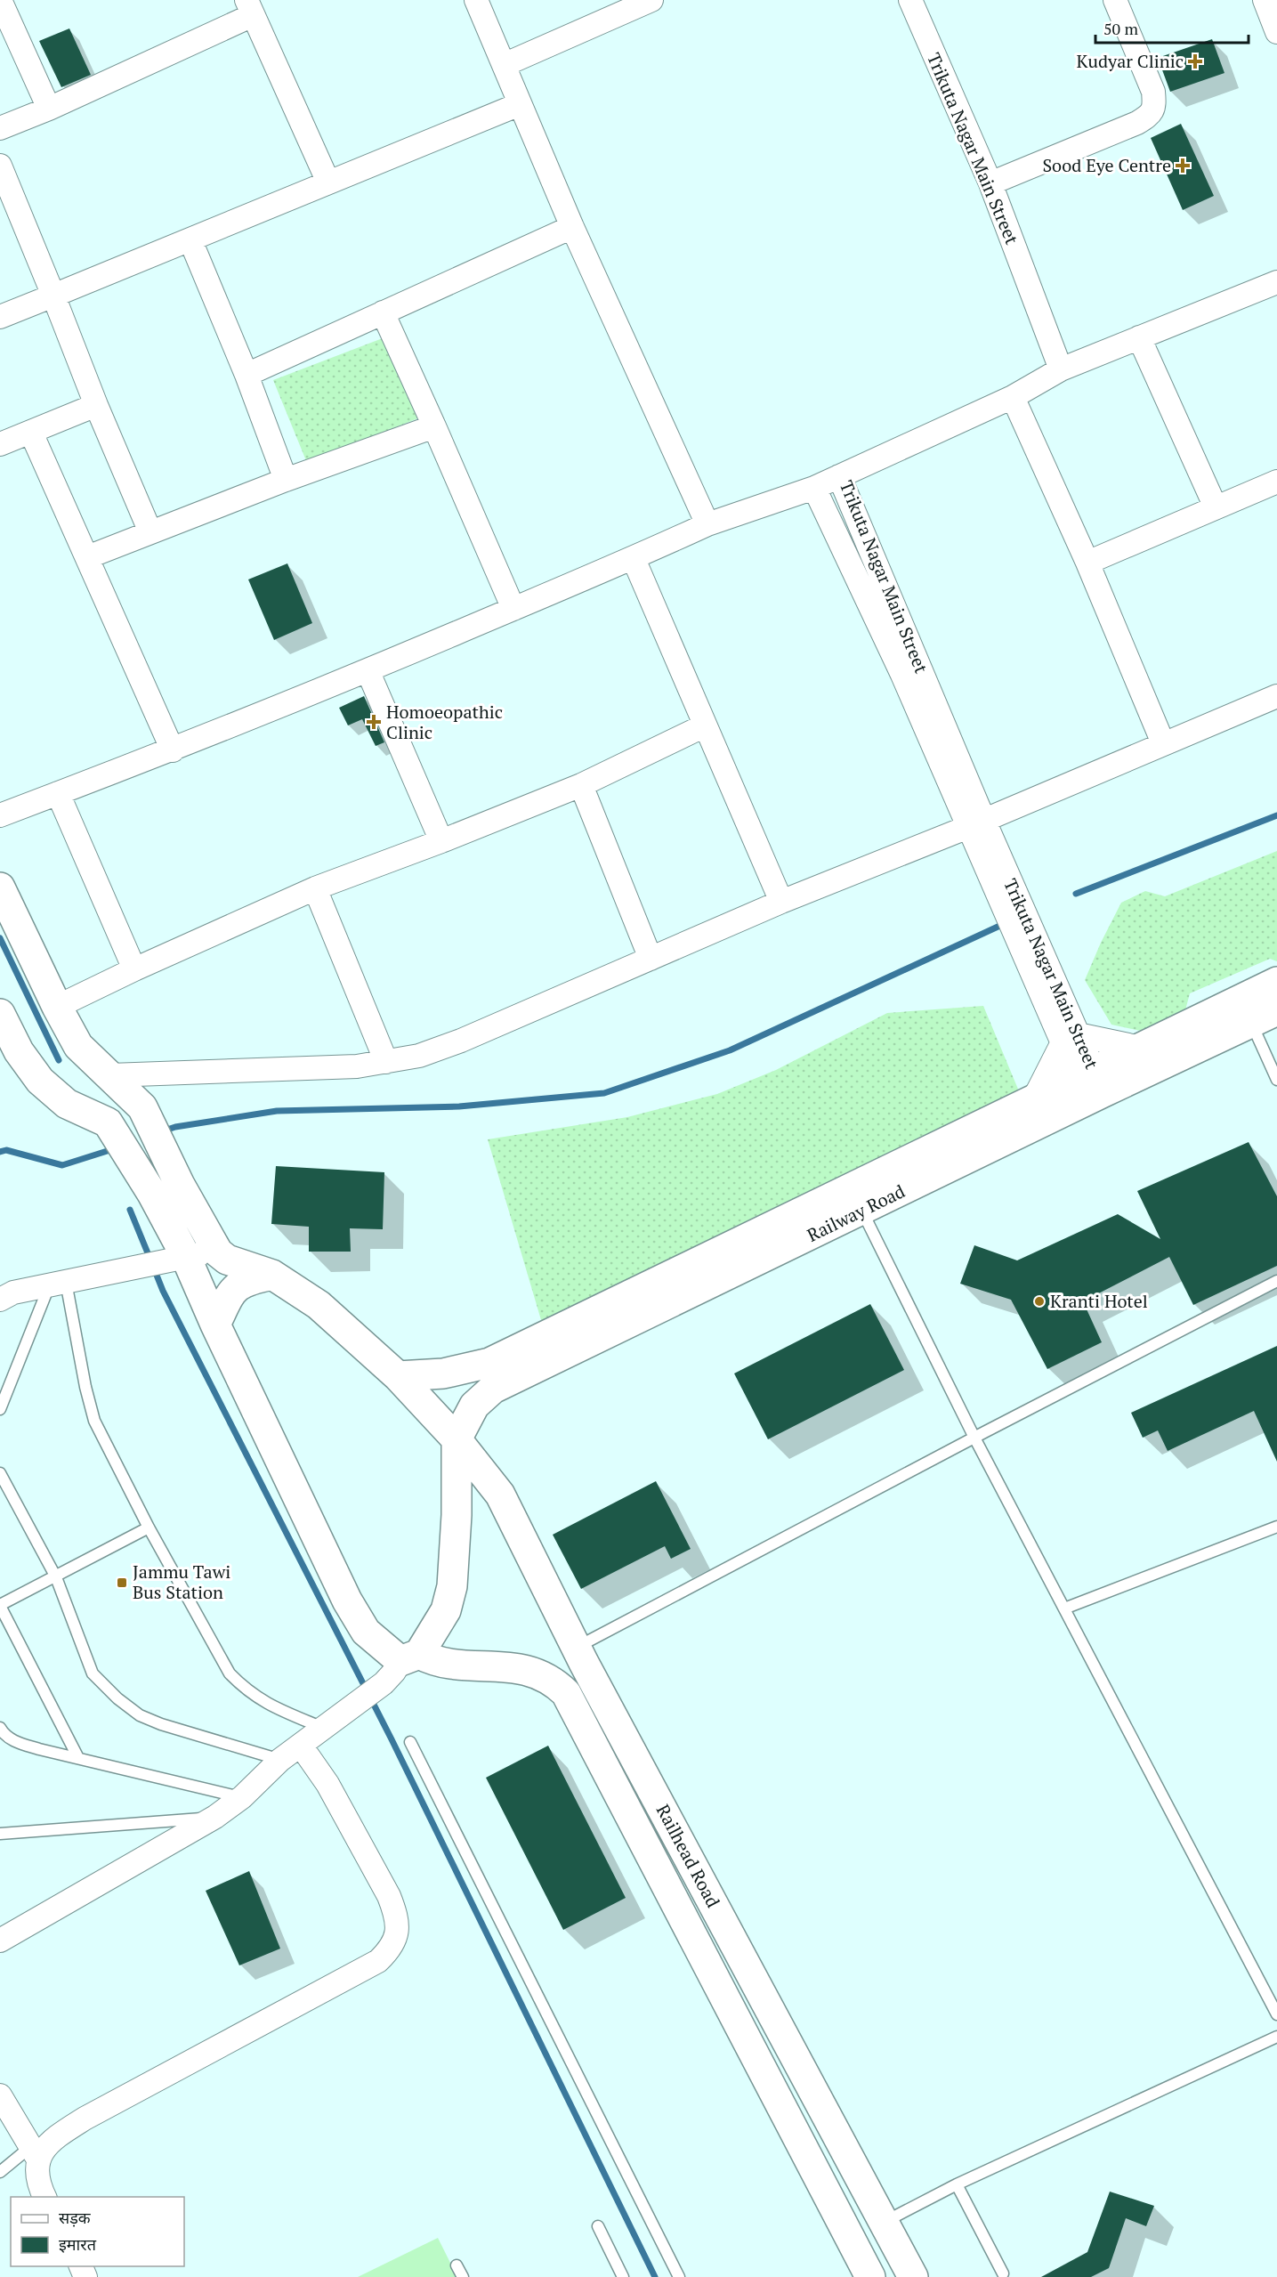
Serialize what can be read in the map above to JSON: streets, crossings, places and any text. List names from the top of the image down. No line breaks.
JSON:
{"streets":{"main road":["Railway Road","Railhead Road"],"street":["Trikuta Nagar Main Street"]},"crossings":[["Trikuta Nagar Main Street","Railway Road"],["Railway Road","Railhead Road"]],"places":{"health":["Kudyar Clinic","Sood Eye Centre","Homoeopathic Clinic"],"other":["Kranti Hotel"],"transit":["Jammu Tawi Bus Station"]},"legend":["सड़क","इमारत"],"scale_bar":"50 m"}
